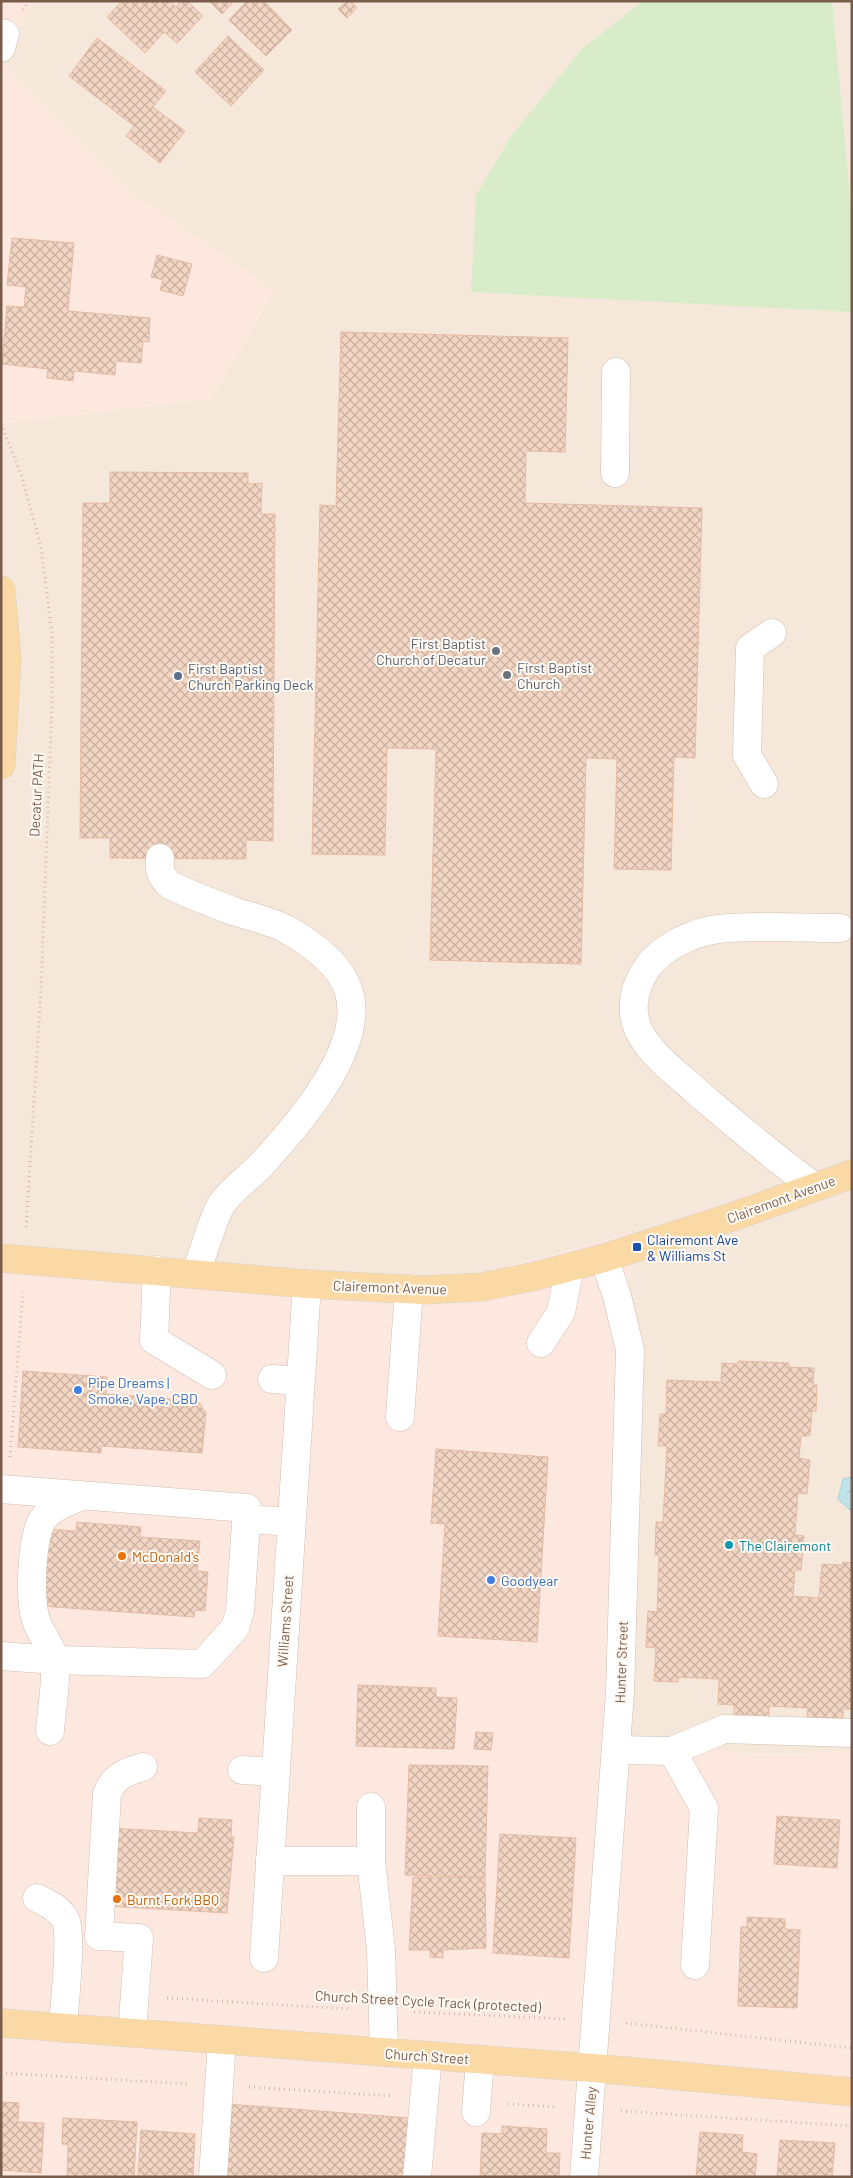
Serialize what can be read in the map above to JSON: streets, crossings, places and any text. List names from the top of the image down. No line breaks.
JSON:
{"streets":{"main road":["Clairemont Avenue","Church Street"],"street":["Williams Street","Hunter Street","Hunter Alley"],"path":["Decatur PATH","Church Street Cycle Track (protected)"]},"crossings":[["Clairemont Avenue","Williams Street"],["Clairemont Avenue","Hunter Street"],["Hunter Street","Church Street Cycle Track (protected)"],["Hunter Street","Church Street"],["Hunter Street","Hunter Alley"],["Church Street","Hunter Alley"]],"places":{"other":["First Baptist Church of Decatur","First Baptist Church","First Baptist Church Parking Deck","Pipe Dreams | Smoke, Vape, CBD","The Clairemont","McDonald's","Goodyear","Burnt Fork BBQ"],"transit":["Clairemont Ave & Williams St"]}}
